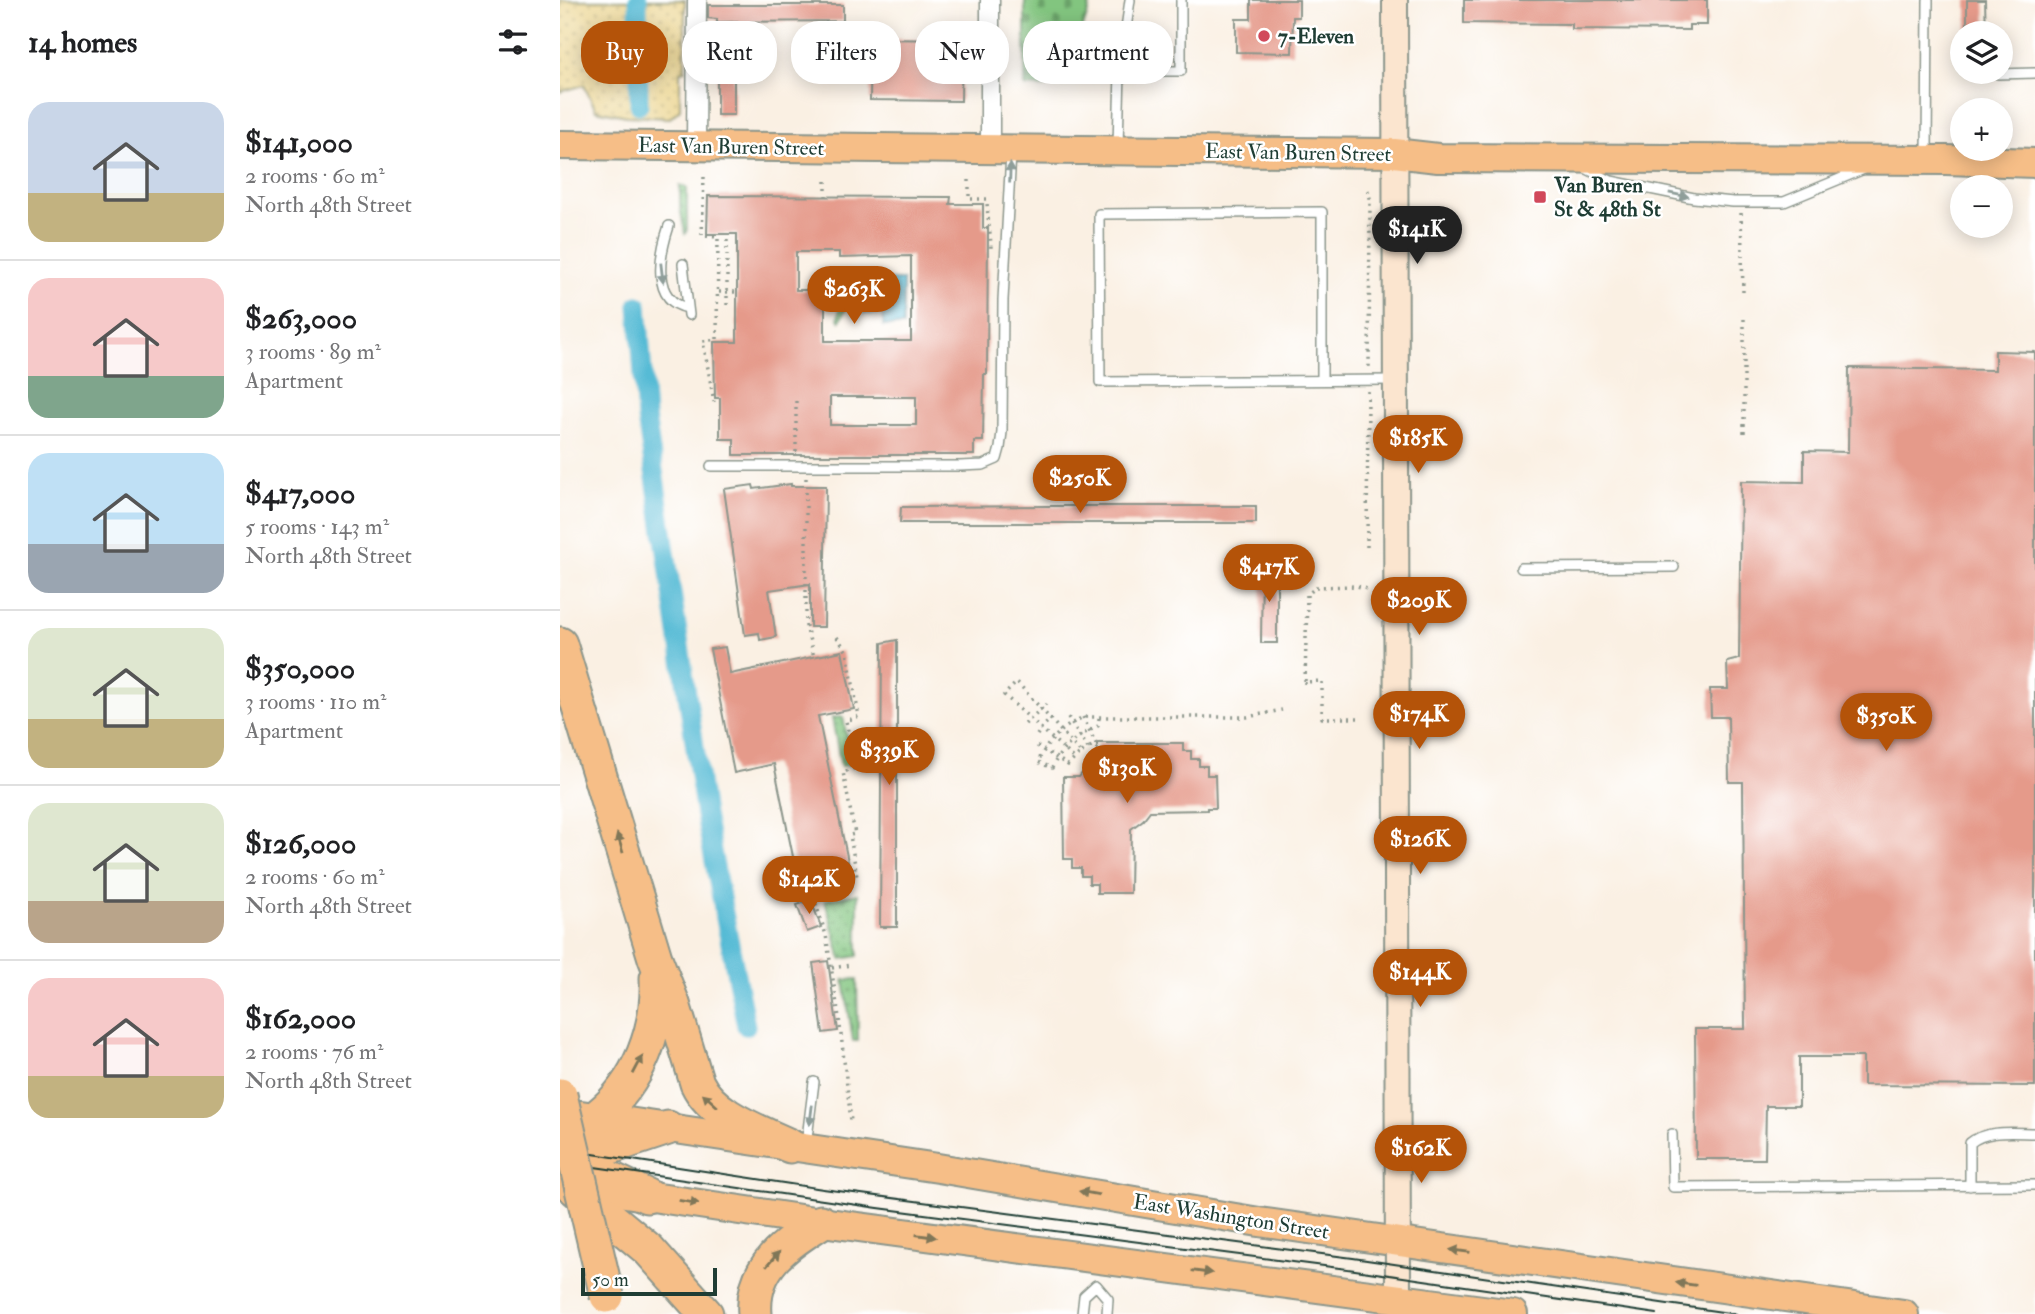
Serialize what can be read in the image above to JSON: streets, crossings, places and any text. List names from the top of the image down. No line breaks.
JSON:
{"streets":{"main road":["East Van Buren Street","East Washington Street"]},"places":{"other":["7-Eleven"],"transit":["Van Buren St & 48th St"]},"scale_bar":"50 m","page":{"heading":"14 homes","map_buttons":["+","−"],"chip":["Buy","Rent","Filters","New","Apartment"],"list":[{"name":"$141,000","note":"2 rooms · 60 m² · North 48th Street"},{"name":"$263,000","note":"3 rooms · 89 m² · Apartment"},{"name":"$417,000","note":"5 rooms · 143 m² · North 48th Street"},{"name":"$350,000","note":"3 rooms · 110 m² · Apartment"},{"name":"$126,000","note":"2 rooms · 60 m² · North 48th Street"},{"name":"$162,000","note":"2 rooms · 76 m² · North 48th Street"}],"price":["$141K","$263K","$185K","$250K","$417K","$209K","$174K","$350K","$339K","$130K","$126K","$142K","$144K","$162K"],"scale":"50 m"}}
